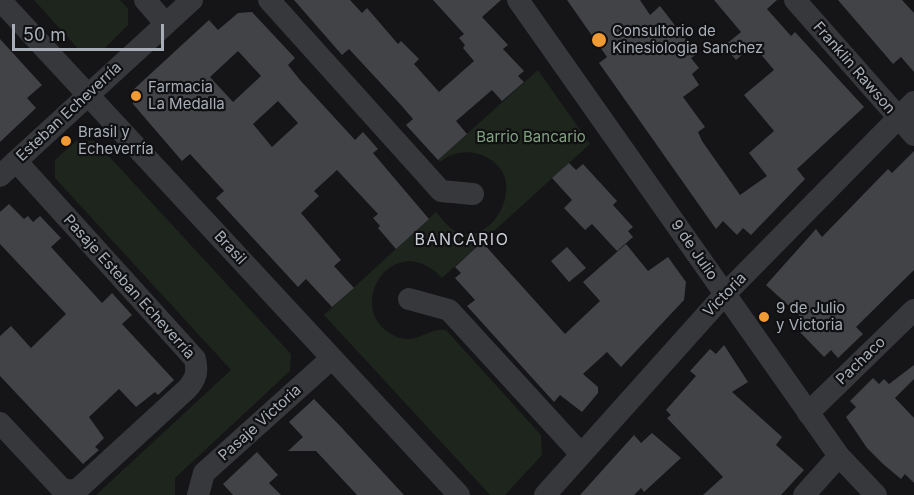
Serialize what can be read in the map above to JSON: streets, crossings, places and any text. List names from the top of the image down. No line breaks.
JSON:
{"streets":{"street":["Franklin Rawson","Esteban Echeverría","Brasil","9 de Julio","Pasaje Esteban Echeverría","Victoria","Pachaco","Pasaje Victoria"]},"crossings":[["Franklin Rawson","Victoria"],["Esteban Echeverría","Brasil"],["Esteban Echeverría","Pasaje Esteban Echeverría"],["Brasil","Pasaje Victoria"],["9 de Julio","Victoria"],["9 de Julio","Pachaco"]],"districts":["BANCARIO"],"parks":["Barrio Bancario"],"places":["Consultorio de Kinesiologia Sanchez","Farmacia La Medalla","Brasil y Echeverría","9 de Julio y Victoria"],"scale_bar":"50 m"}
